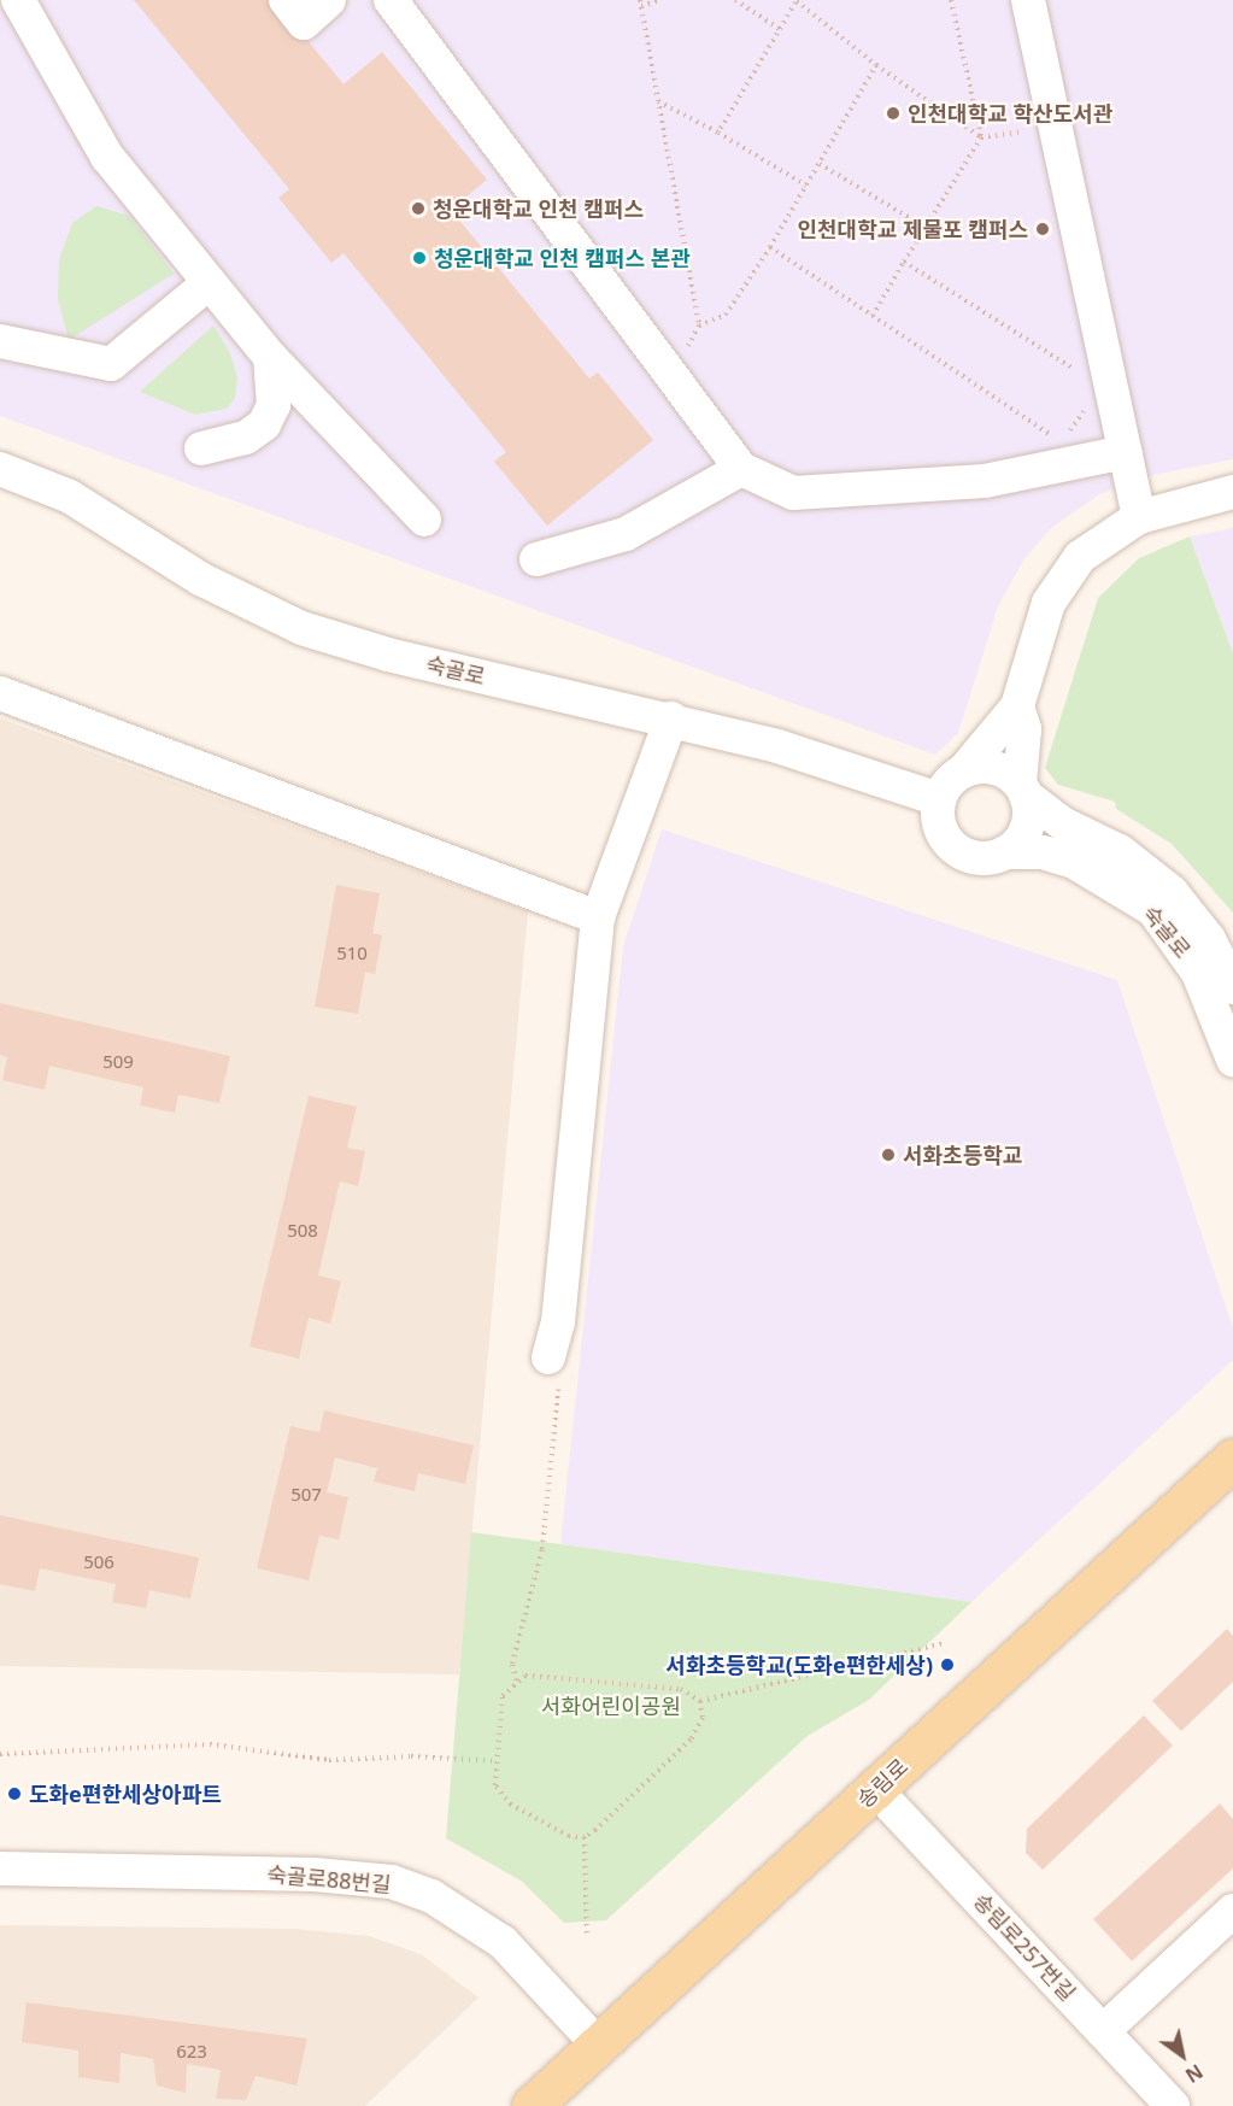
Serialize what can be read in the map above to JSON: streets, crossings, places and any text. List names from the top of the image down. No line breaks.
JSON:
{"streets":{"main road":["송림로"],"street":["숙골로","숙골로88번길","송림로257번길"]},"crossings":[["송림로","숙골로88번길"],["송림로","송림로257번길"]],"parks":["서화어린이공원"],"places":["인천대학교 학산도서관","청운대학교 인천 캠퍼스","인천대학교 제물포 캠퍼스","청운대학교 인천 캠퍼스 본관","서화초등학교","서화초등학교(도화e편한세상)","도화e편한세상아파트"],"house_numbers":["510","509","508","507","506","623"],"north":"bottom right"}
